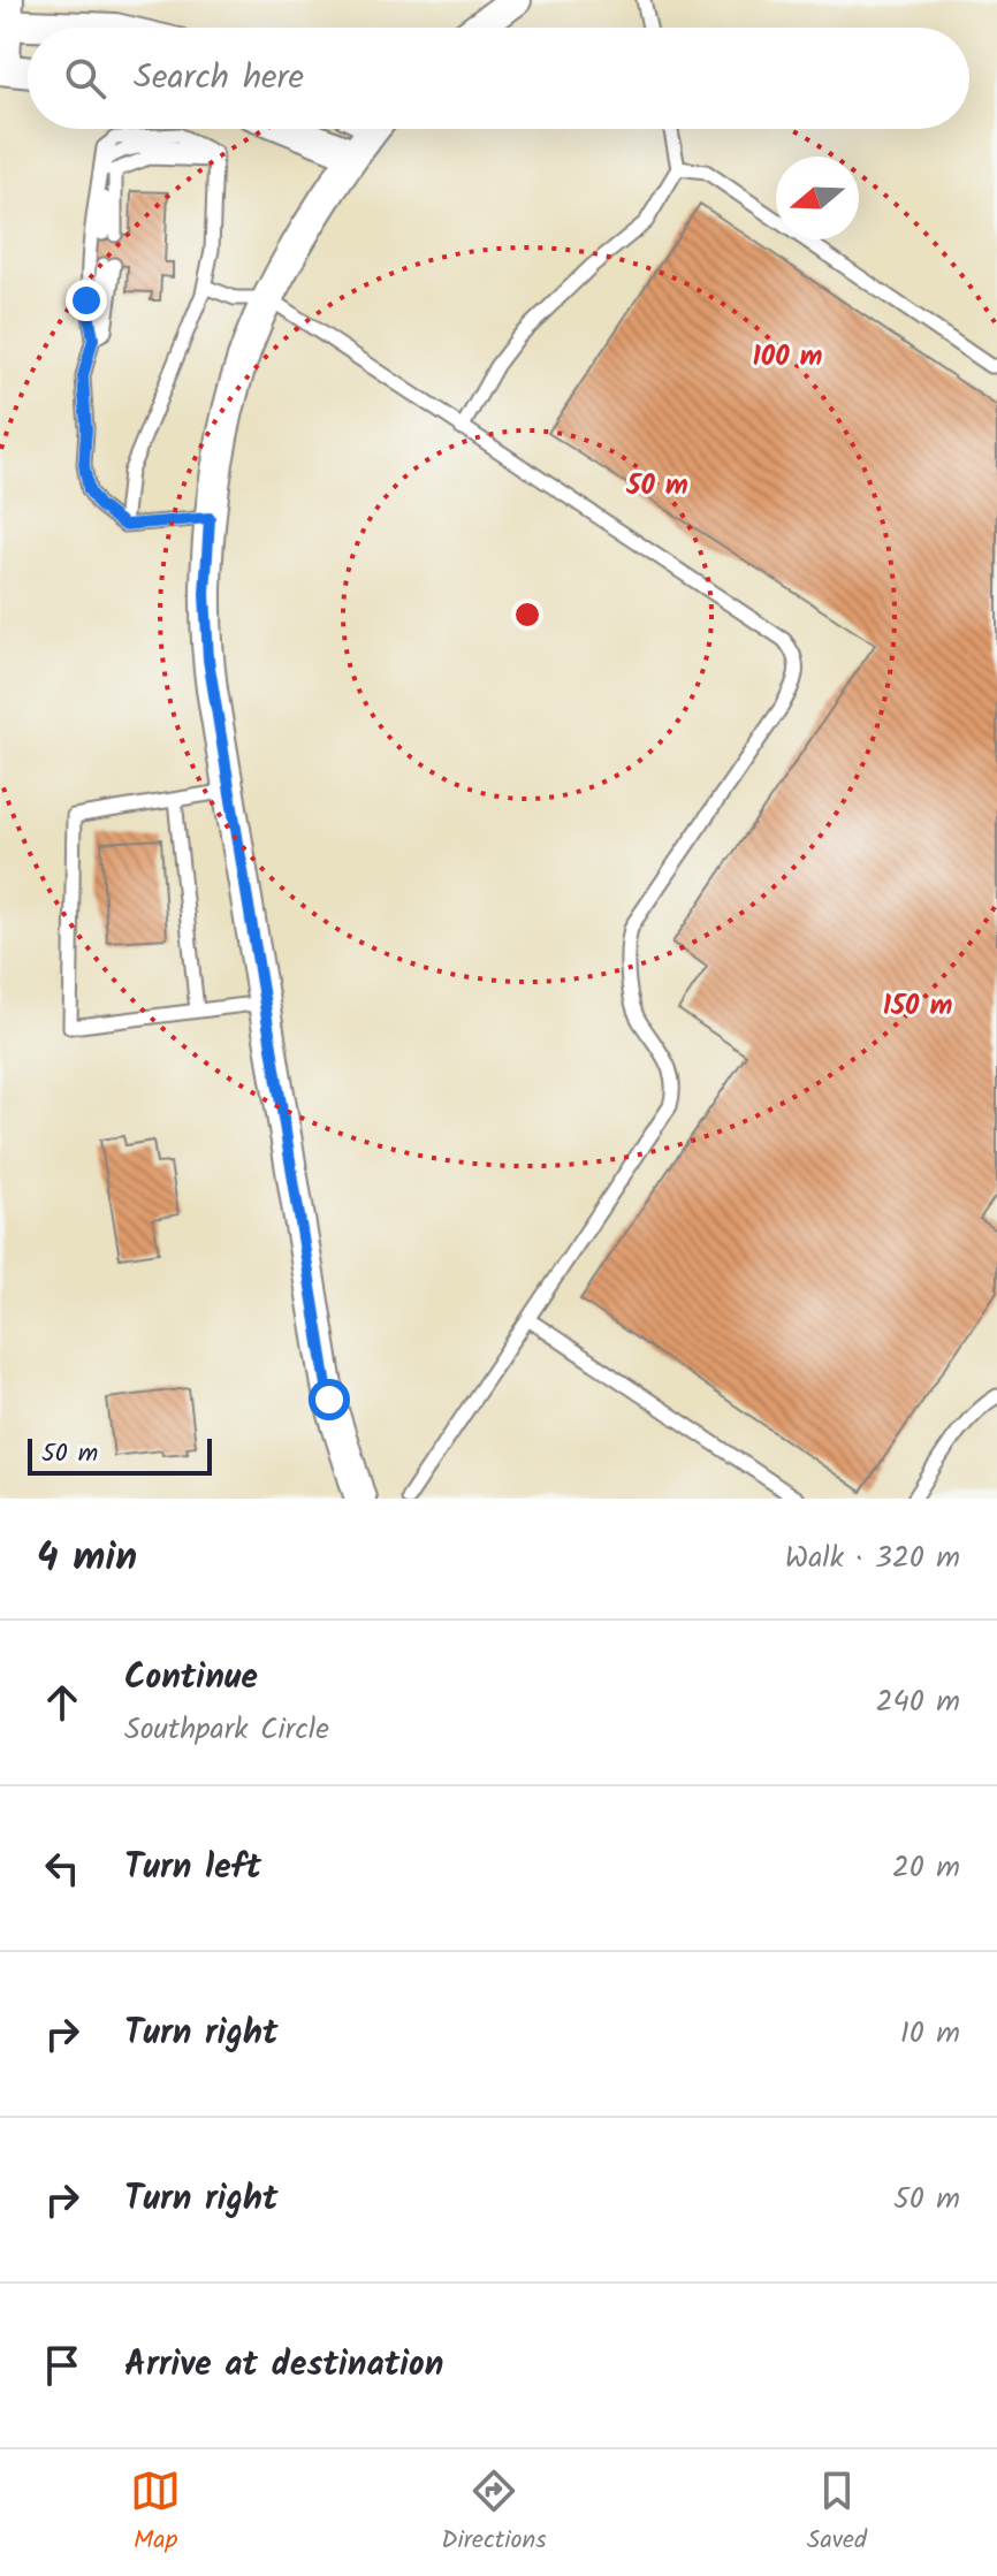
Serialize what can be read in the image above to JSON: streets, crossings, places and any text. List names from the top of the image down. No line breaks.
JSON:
{"scale_bar":"50 m","north":"left","page":{"search":"Search here","scale":"50 m","heading":["4 min","Walk · 320 m"],"list":[["Continue","Southpark Circle","240 m"],["Turn left","20 m"],["Turn right","10 m"],["Turn right","50 m"],"Arrive at destination"],"nav":["Map","Directions","Saved"]},"rings":["100 m","50 m","150 m"]}
